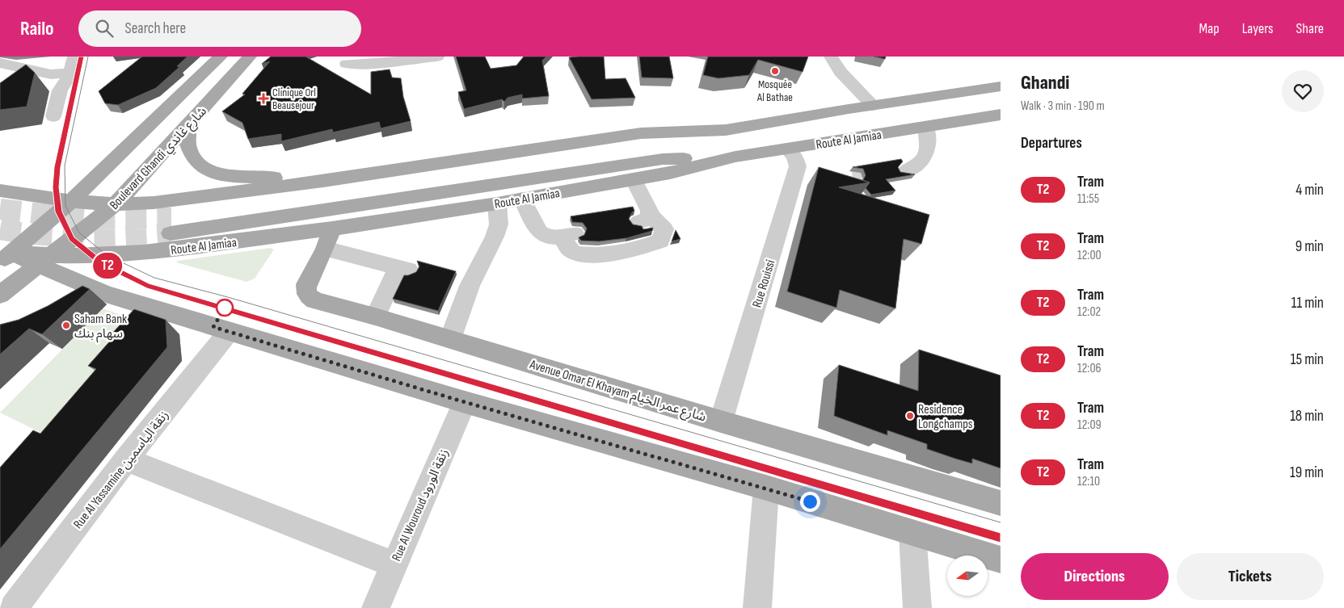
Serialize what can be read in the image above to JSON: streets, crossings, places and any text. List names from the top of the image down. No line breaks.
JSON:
{"streets":{"main road":["Route Al Jamiaa","Boulevard Ghandi شارع غاندي","Avenue Omar El Khayam شارع عمر الخيام"],"street":["Rue Rouissi","Rue Al Yassamine زنقة الياسمين","Rue Al Wouroud زنقة الورود"]},"crossings":[["Route Al Jamiaa","Boulevard Ghandi شارع غاندي"],["Route Al Jamiaa","Rue Rouissi"],["Route Al Jamiaa","Avenue Omar El Khayam شارع عمر الخيام"],["Rue Rouissi","Avenue Omar El Khayam شارع عمر الخيام"]],"places":{"other":["Mosquée Al Bathae","Saham Bank سهام بنك","Residence Longchamps"],"health":["Clinique Orl Beausejour"]},"lines":["tram line T2"],"north":"left","page":{"header":"Railo","search":"Search here","nav":["Map","Layers","Share"],"on_map":"T2","heading":[["Ghandi","Walk · 3 min · 190 m"],"Departures"],"list":[{"mark":"T2","name":"Tram","note":"11:55","value":"4 min"},{"mark":"T2","name":"Tram","note":"12:00","value":"9 min"},{"mark":"T2","name":"Tram","note":"12:02","value":"11 min"},{"mark":"T2","name":"Tram","note":"12:06","value":"15 min"},{"mark":"T2","name":"Tram","note":"12:09","value":"18 min"},{"mark":"T2","name":"Tram","note":"12:10","value":"19 min"}],"buttons":["Directions","Tickets"]}}
